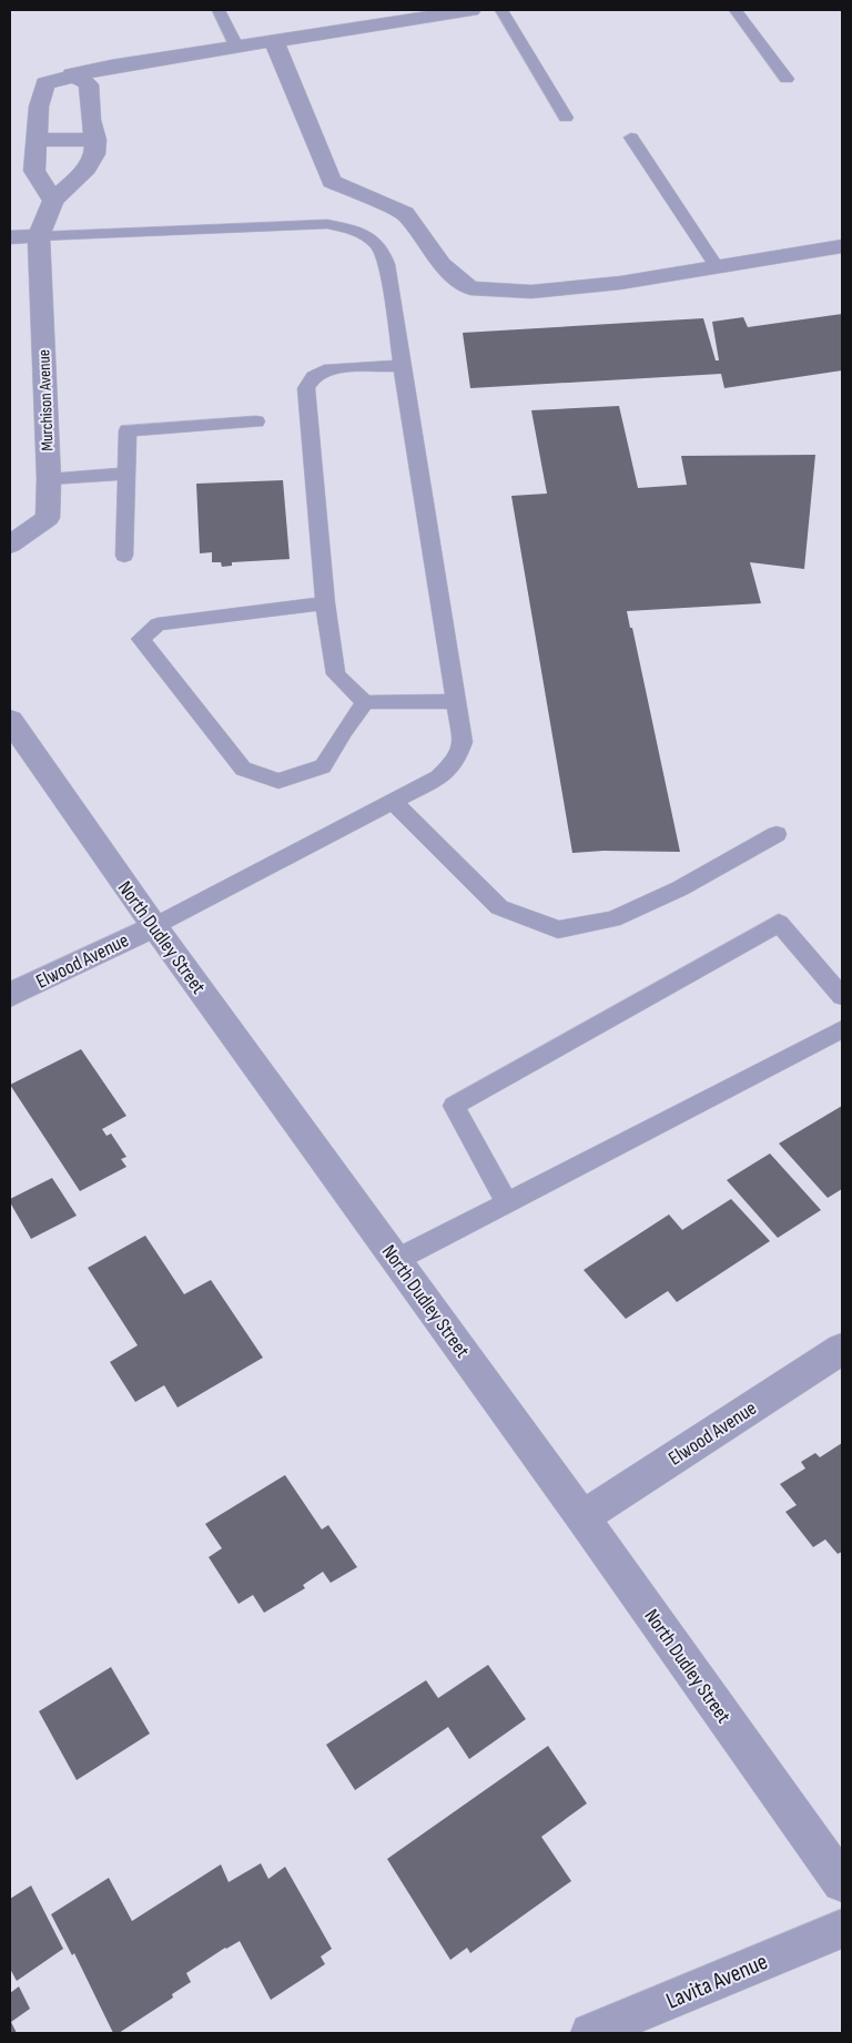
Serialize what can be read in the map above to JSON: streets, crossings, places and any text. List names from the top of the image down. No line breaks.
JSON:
{"streets":{"street":["Murchison Avenue","North Dudley Street","Elwood Avenue","Lavita Avenue"]},"crossings":[["North Dudley Street","Elwood Avenue"]]}
